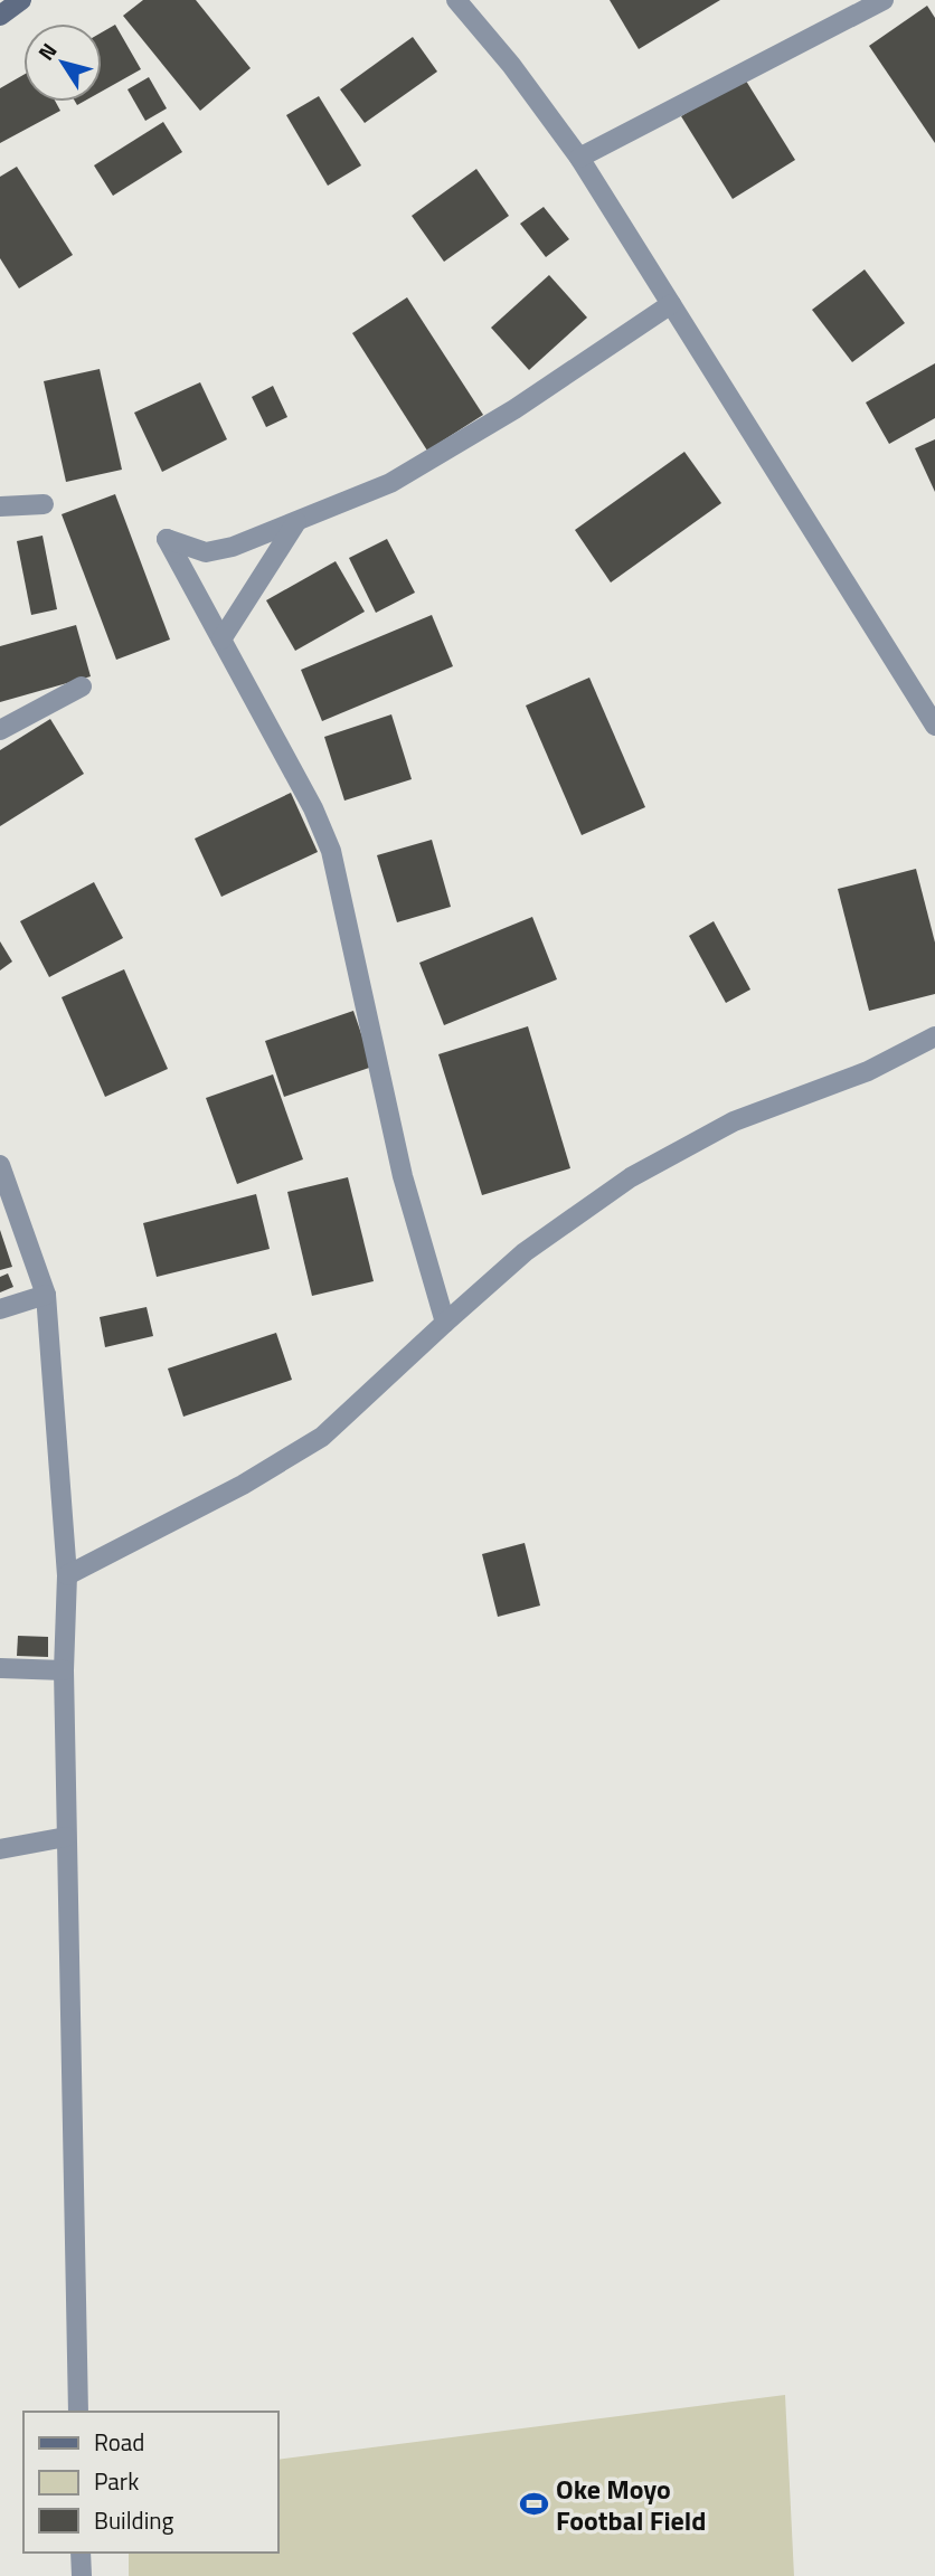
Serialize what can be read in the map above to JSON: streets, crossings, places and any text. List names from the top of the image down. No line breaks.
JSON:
{"places":{"sports":["Oke Moyo Footbal Field"]},"legend":["Road","Park","Building"],"north":"top left"}
